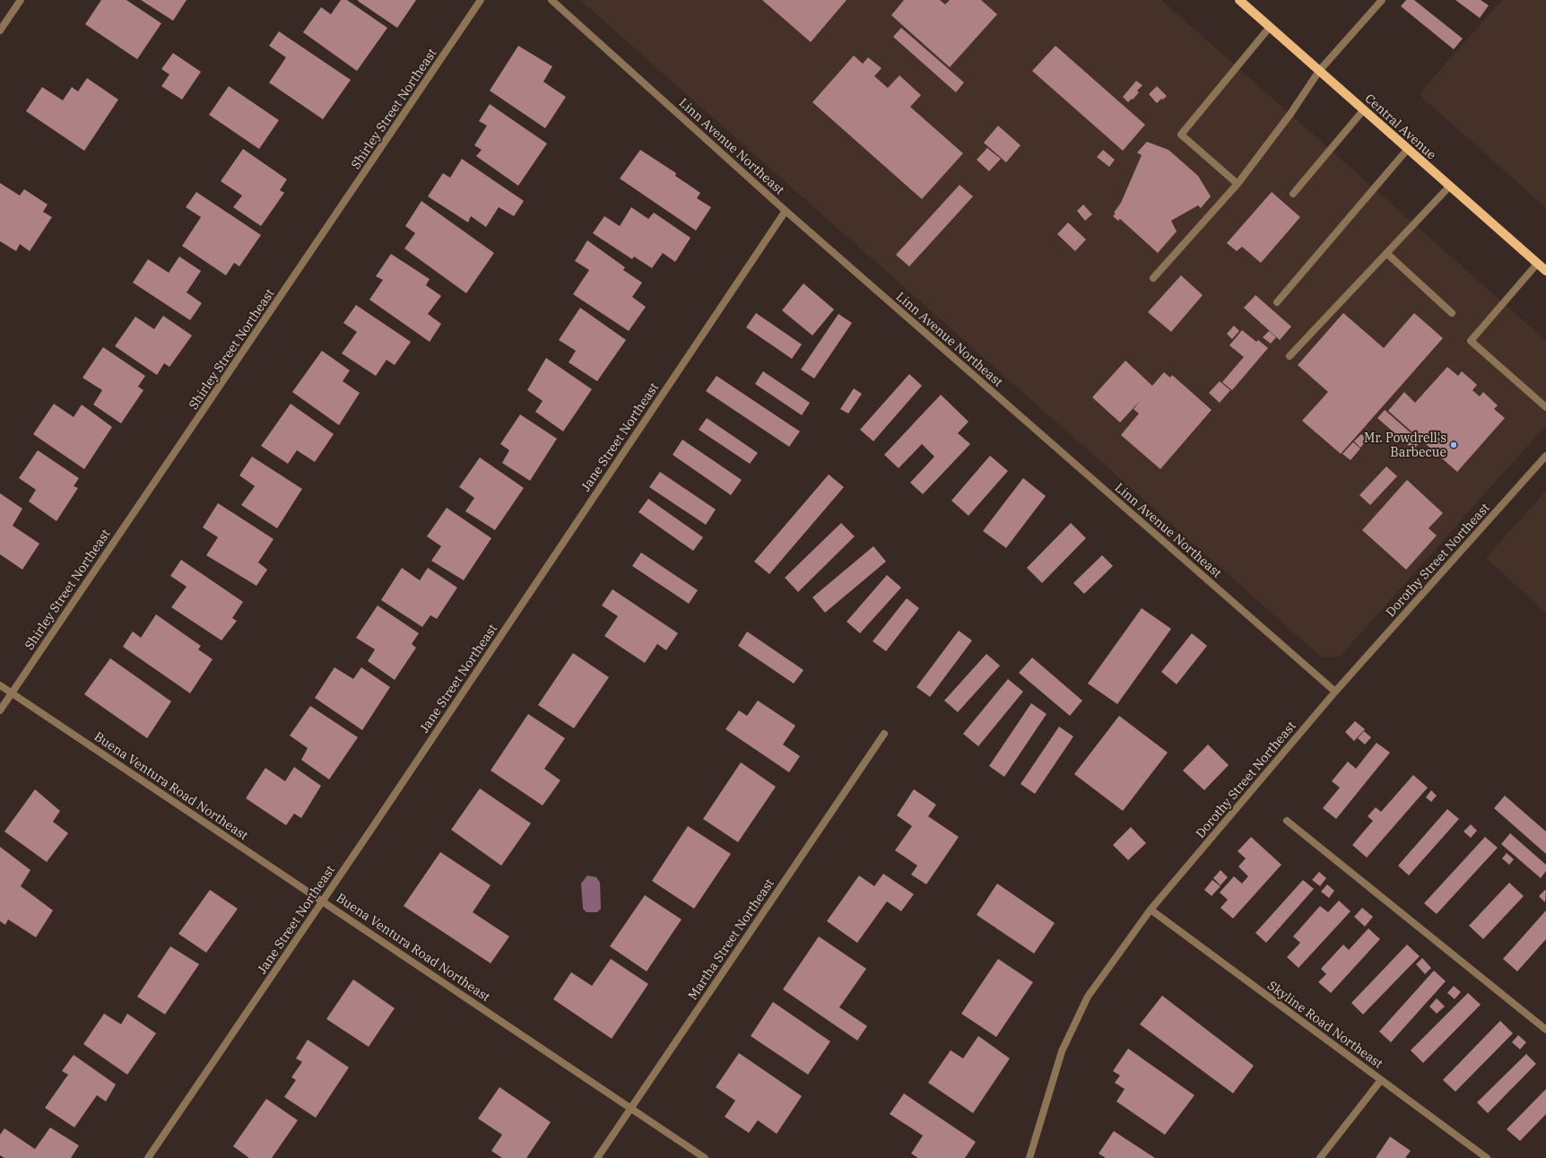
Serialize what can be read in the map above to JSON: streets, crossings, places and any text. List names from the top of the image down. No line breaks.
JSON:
{"streets":{"main road":["Central Avenue"],"street":["Shirley Street Northeast","Linn Avenue Northeast","Jane Street Northeast","Dorothy Street Northeast","Buena Ventura Road Northeast","Martha Street Northeast","Skyline Road Northeast"]},"crossings":[["Shirley Street Northeast","Buena Ventura Road Northeast"],["Linn Avenue Northeast","Jane Street Northeast"],["Linn Avenue Northeast","Dorothy Street Northeast"],["Jane Street Northeast","Buena Ventura Road Northeast"],["Dorothy Street Northeast","Skyline Road Northeast"],["Buena Ventura Road Northeast","Martha Street Northeast"]],"places":["Mr. Powdrell's Barbecue"]}
